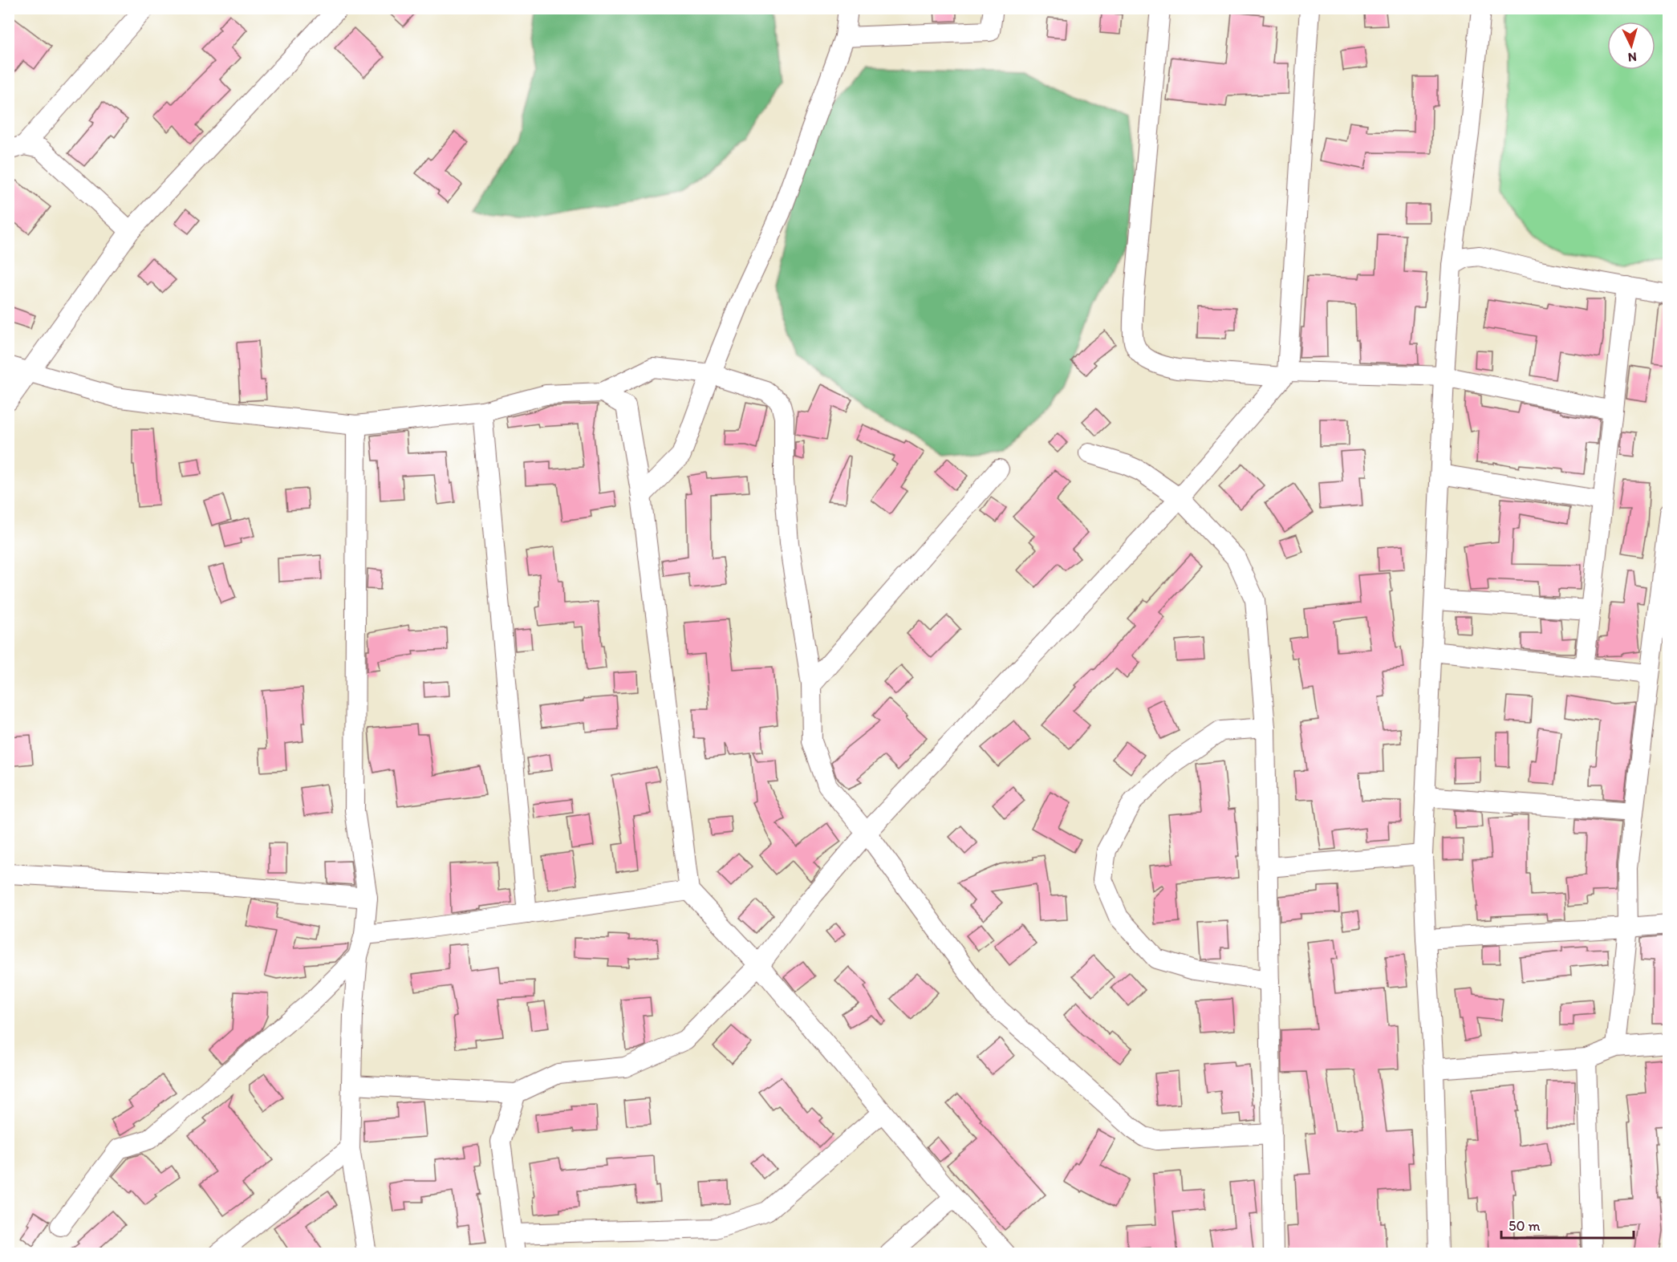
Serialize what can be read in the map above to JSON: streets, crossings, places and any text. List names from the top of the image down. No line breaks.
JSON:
{"scale_bar":"50 m","north":"bottom"}
